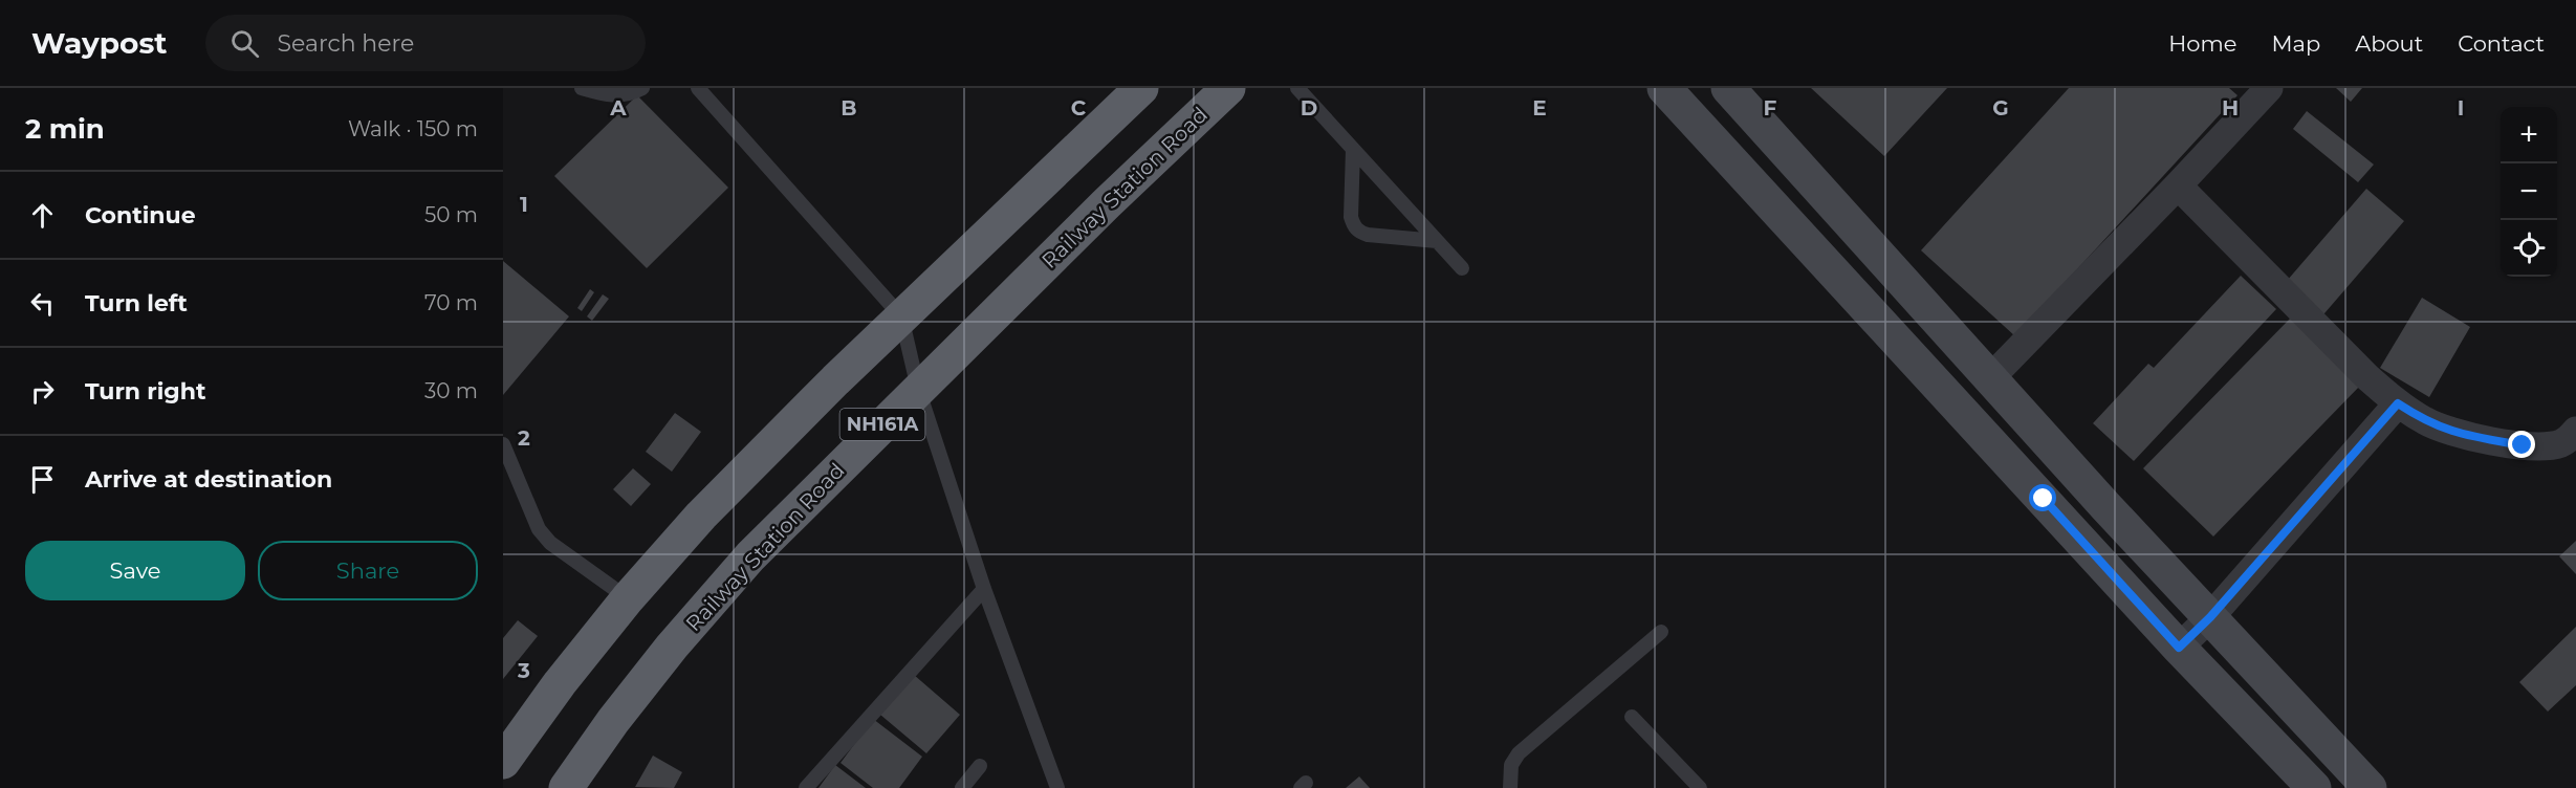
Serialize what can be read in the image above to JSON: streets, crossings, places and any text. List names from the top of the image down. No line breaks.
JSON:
{"streets":{"highway":["Railway Station Road","NH161A"]},"page":{"header":"Waypost","search":"Search here","nav":["Home","Map","About","Contact"],"heading":["2 min","Walk · 150 m"],"map_buttons":["+","−"],"list":[["Continue","50 m"],["Turn left","70 m"],["Turn right","30 m"],"Arrive at destination"],"buttons":["Save","Share"]},"grid":{"columns":["A","B","C","D","E","F","G","H","I"],"rows":["1","2","3"]}}
